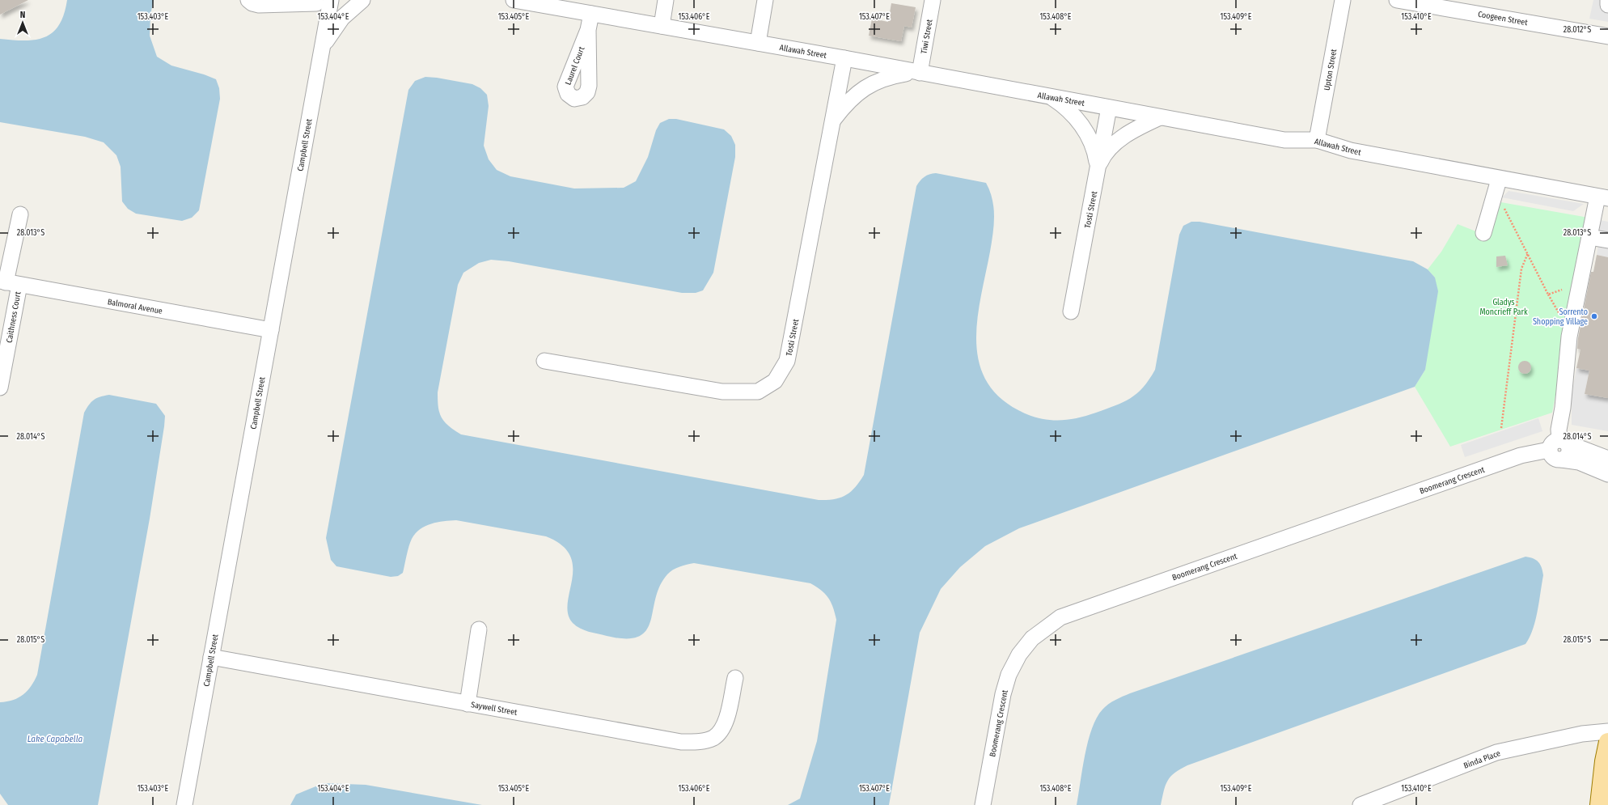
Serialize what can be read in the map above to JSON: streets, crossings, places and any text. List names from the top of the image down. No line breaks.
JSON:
{"streets":{"street":["Coogeen Street","Tiwi Street","Allawah Street","Upton Street","Campbell Street","Tosti Street","Balmoral Avenue","Caithness Court","Boomerang Crescent","Saywell Street","Binda Place"]},"crossings":[["Tiwi Street","Allawah Street"],["Allawah Street","Upton Street"],["Allawah Street","Tosti Street"],["Campbell Street","Balmoral Avenue"],["Campbell Street","Saywell Street"],["Balmoral Avenue","Caithness Court"]],"water":["Lake Capabella"],"parks":["Gladys Moncrieff Park"],"places":["Sorrento Shopping Village"],"north":"top","coordinates":["153.403°E","153.404°E","153.405°E","153.406°E","153.407°E","153.408°E","153.409°E","153.410°E","28.012°S","28.013°S","28.014°S","28.015°S"]}
